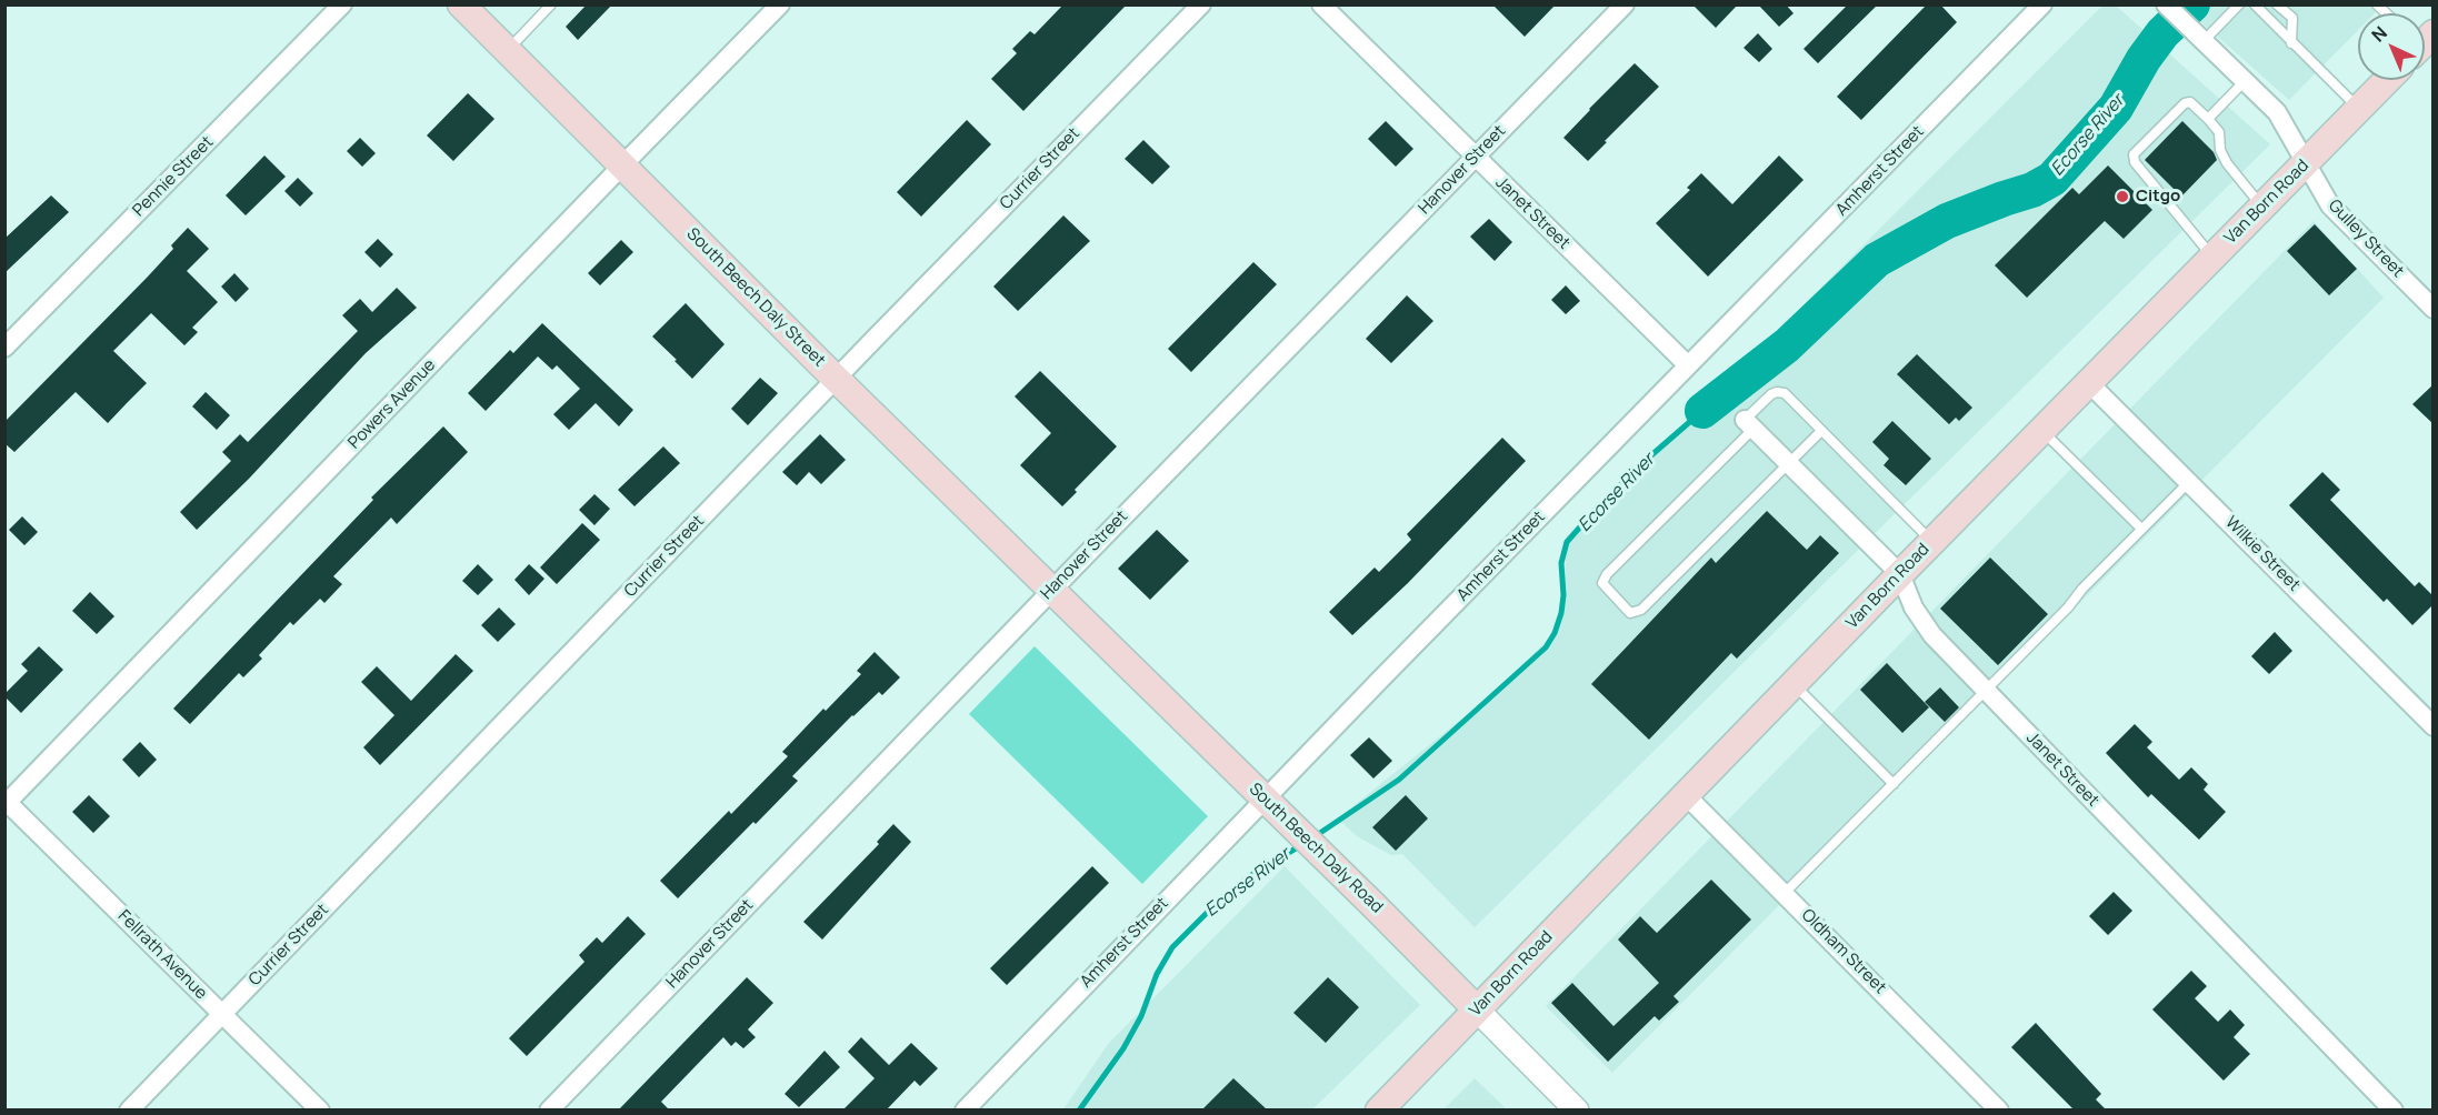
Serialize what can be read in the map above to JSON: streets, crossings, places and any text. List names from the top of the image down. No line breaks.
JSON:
{"streets":{"main road":["Van Born Road","South Beech Daly Street","South Beech Daly Road"],"street":["Currier Street","Hanover Street","Amherst Street","Pennie Street","Janet Street","Gulley Street","Powers Avenue","Wilkie Street","Oldham Street","Fellrath Avenue"]},"crossings":[["Currier Street","South Beech Daly Street"],["Currier Street","Fellrath Avenue"],["Hanover Street","Janet Street"],["Hanover Street","South Beech Daly Street"],["Hanover Street","South Beech Daly Road"],["Amherst Street","Janet Street"],["Amherst Street","South Beech Daly Road"],["Van Born Road","Janet Street"],["Van Born Road","Gulley Street"],["Van Born Road","Wilkie Street"],["Van Born Road","South Beech Daly Road"],["Van Born Road","Oldham Street"],["South Beech Daly Street","Powers Avenue"],["South Beech Daly Street","South Beech Daly Road"],["Powers Avenue","Fellrath Avenue"]],"water":["Ecorse River"],"places":["Citgo"],"north":"top left"}
